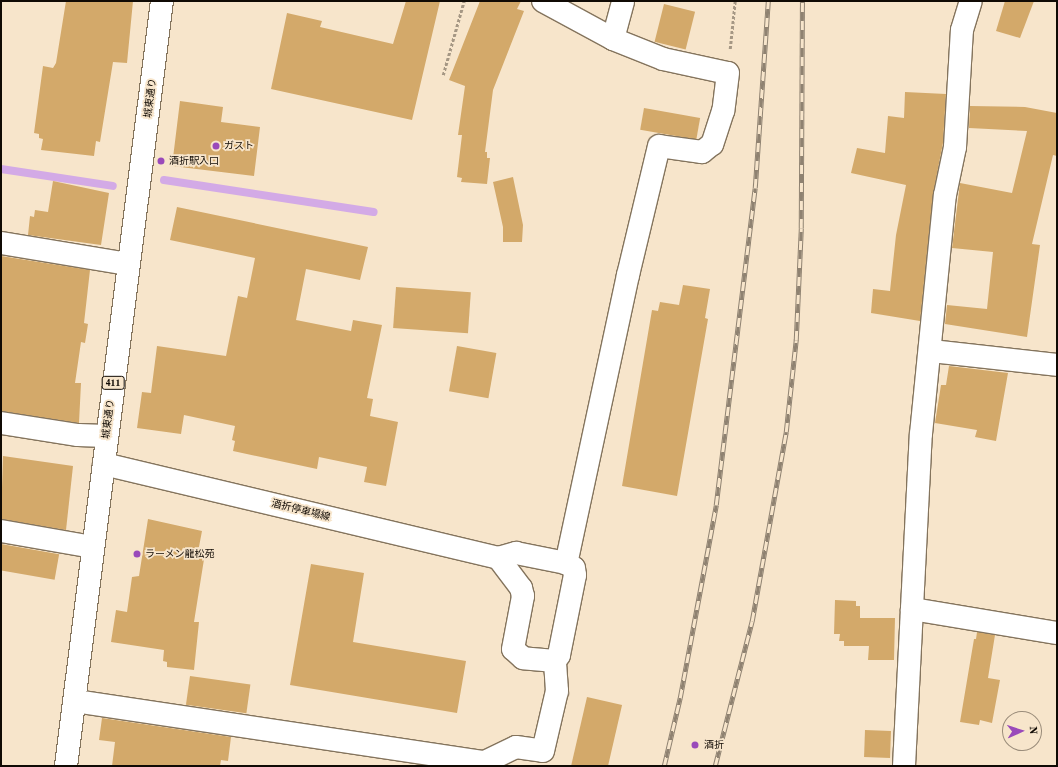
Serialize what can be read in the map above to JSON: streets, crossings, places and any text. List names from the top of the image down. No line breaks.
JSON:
{"streets":{"main road":["城東通り","411","酒折停車場線"]},"crossings":[["城東通り","酒折停車場線"]],"places":["ガスト","酒折駅入口","ラーメン龍松苑","酒折"],"north":"right"}
